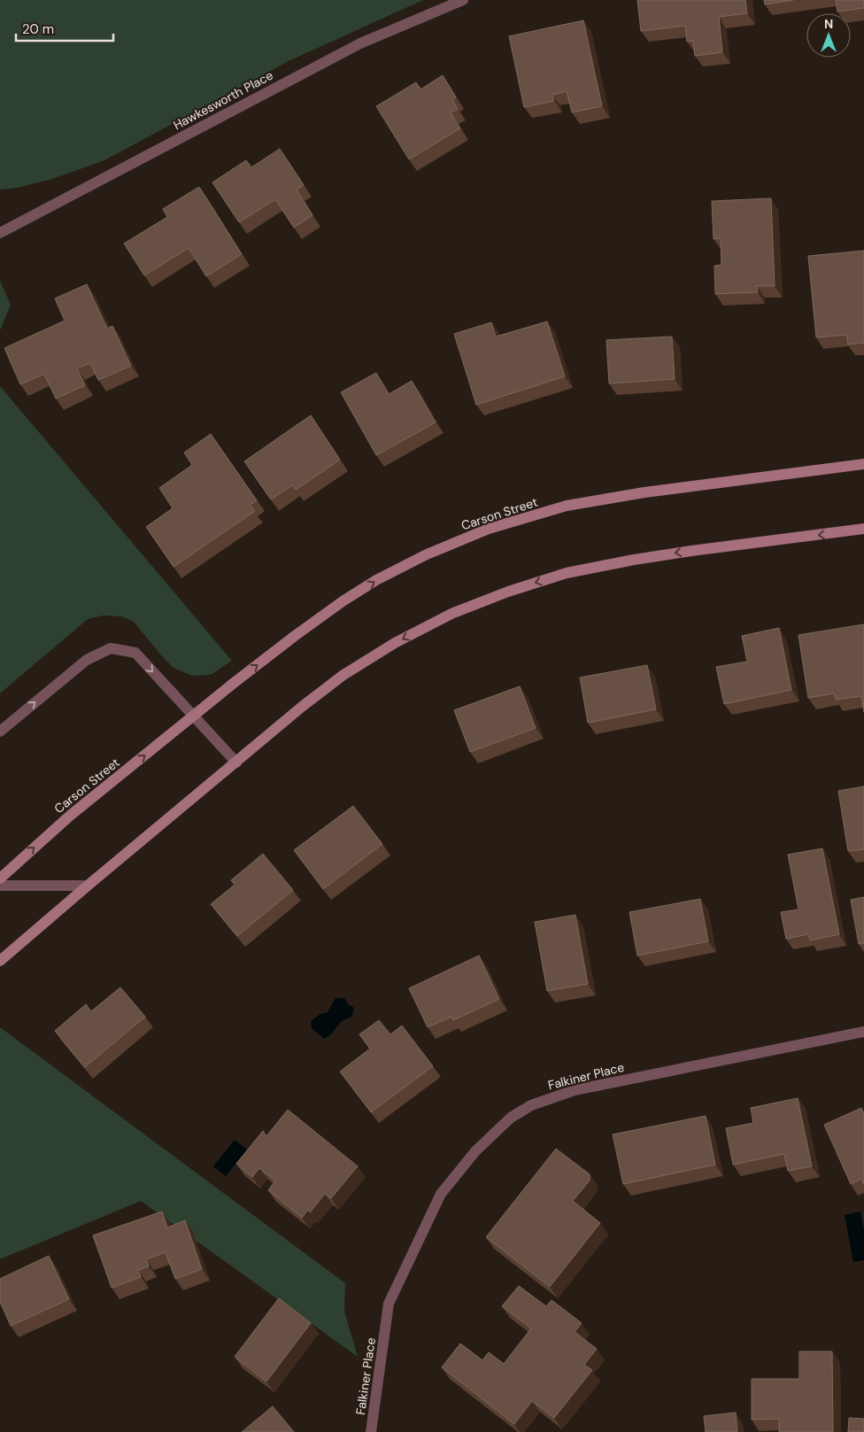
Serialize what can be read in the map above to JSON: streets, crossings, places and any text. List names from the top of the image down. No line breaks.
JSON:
{"streets":{"street":["Hawkesworth Place","Carson Street","Falkiner Place"]},"scale_bar":"20 m","north":"top"}
